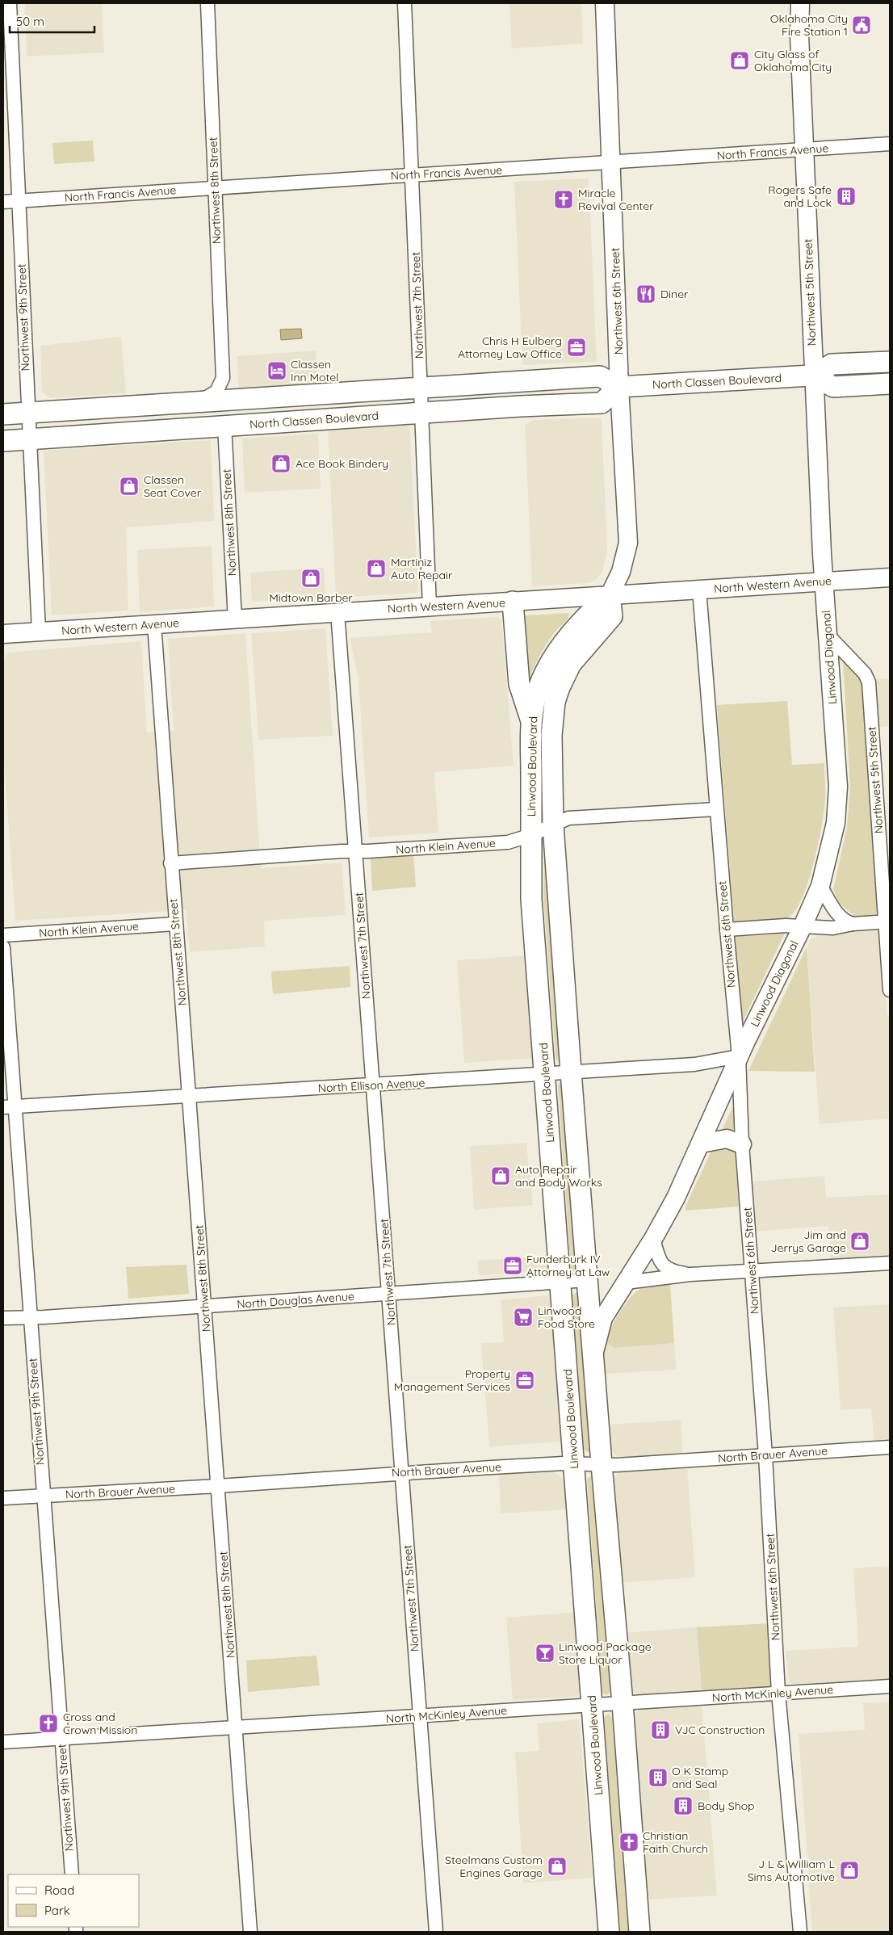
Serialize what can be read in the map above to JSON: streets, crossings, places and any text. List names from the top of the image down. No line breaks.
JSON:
{"streets":{"main road":["Northwest 5th Street","Northwest 6th Street","North Classen Boulevard","North Western Avenue","Linwood Diagonal","Linwood Boulevard"],"street":["North Francis Avenue","Northwest 8th Street","Northwest 7th Street","Northwest 9th Street","North Klein Avenue","North Ellison Avenue","North Douglas Avenue","North Brauer Avenue","North McKinley Avenue"]},"crossings":[["North Francis Avenue","Northwest 8th Street"],["North Francis Avenue","Northwest 5th Street"],["North Francis Avenue","Northwest 6th Street"],["North Francis Avenue","Northwest 7th Street"],["North Francis Avenue","Northwest 9th Street"],["Northwest 8th Street","North Classen Boulevard"],["Northwest 8th Street","North Western Avenue"],["Northwest 8th Street","North Klein Avenue"],["Northwest 8th Street","North Ellison Avenue"],["Northwest 8th Street","North Douglas Avenue"],["Northwest 8th Street","North Brauer Avenue"],["Northwest 8th Street","North McKinley Avenue"],["Northwest 5th Street","North Classen Boulevard"],["Northwest 5th Street","North Western Avenue"],["Northwest 5th Street","Linwood Diagonal"],["Northwest 6th Street","North Classen Boulevard"],["Northwest 6th Street","North Western Avenue"],["Northwest 6th Street","Linwood Diagonal"],["Northwest 6th Street","Linwood Boulevard"],["Northwest 6th Street","North Klein Avenue"],["Northwest 6th Street","North Ellison Avenue"],["Northwest 6th Street","North Brauer Avenue"],["Northwest 6th Street","North McKinley Avenue"],["Northwest 7th Street","North Classen Boulevard"],["Northwest 7th Street","North Western Avenue"],["Northwest 7th Street","North Klein Avenue"],["Northwest 7th Street","North Ellison Avenue"],["Northwest 7th Street","North Douglas Avenue"],["Northwest 7th Street","North Brauer Avenue"],["Northwest 7th Street","North McKinley Avenue"],["Northwest 9th Street","North Classen Boulevard"],["Northwest 9th Street","North Western Avenue"],["Northwest 9th Street","North Ellison Avenue"],["Northwest 9th Street","North Douglas Avenue"],["Northwest 9th Street","North Brauer Avenue"],["Northwest 9th Street","North McKinley Avenue"],["North Western Avenue","Linwood Diagonal"],["North Western Avenue","Linwood Boulevard"],["Linwood Diagonal","Linwood Boulevard"],["Linwood Diagonal","North Ellison Avenue"],["Linwood Boulevard","North Klein Avenue"],["Linwood Boulevard","North Ellison Avenue"],["Linwood Boulevard","North Douglas Avenue"],["Linwood Boulevard","North Brauer Avenue"],["Linwood Boulevard","North McKinley Avenue"]],"places":{"public building":["Oklahoma City Fire Station 1"],"shop":["City Glass of Oklahoma City","Ace Book Bindery","Classen Seat Cover","Martiniz Auto Repair","Midtown Barber","Auto Repair and Body Works","Jim and Jerrys Garage","Steelmans Custom Engines Garage","J L & William L Sims Automotive"],"building":["Rogers Safe and Lock","VJC Construction","O K Stamp and Seal","Body Shop"],"church":["Miracle Revival Center","Cross and Crown Mission","Christian Faith Church"],"restaurant":["Diner"],"office":["Chris H Eulberg Attorney Law Office","Funderburk IV Attorney at Law","Property Management Services"],"hotel":["Classen Inn Motel"],"supermarket":["Linwood Food Store"],"bar":["Linwood Package Store Liquor"]},"legend":["Road","Park"],"scale_bar":"50 m"}
